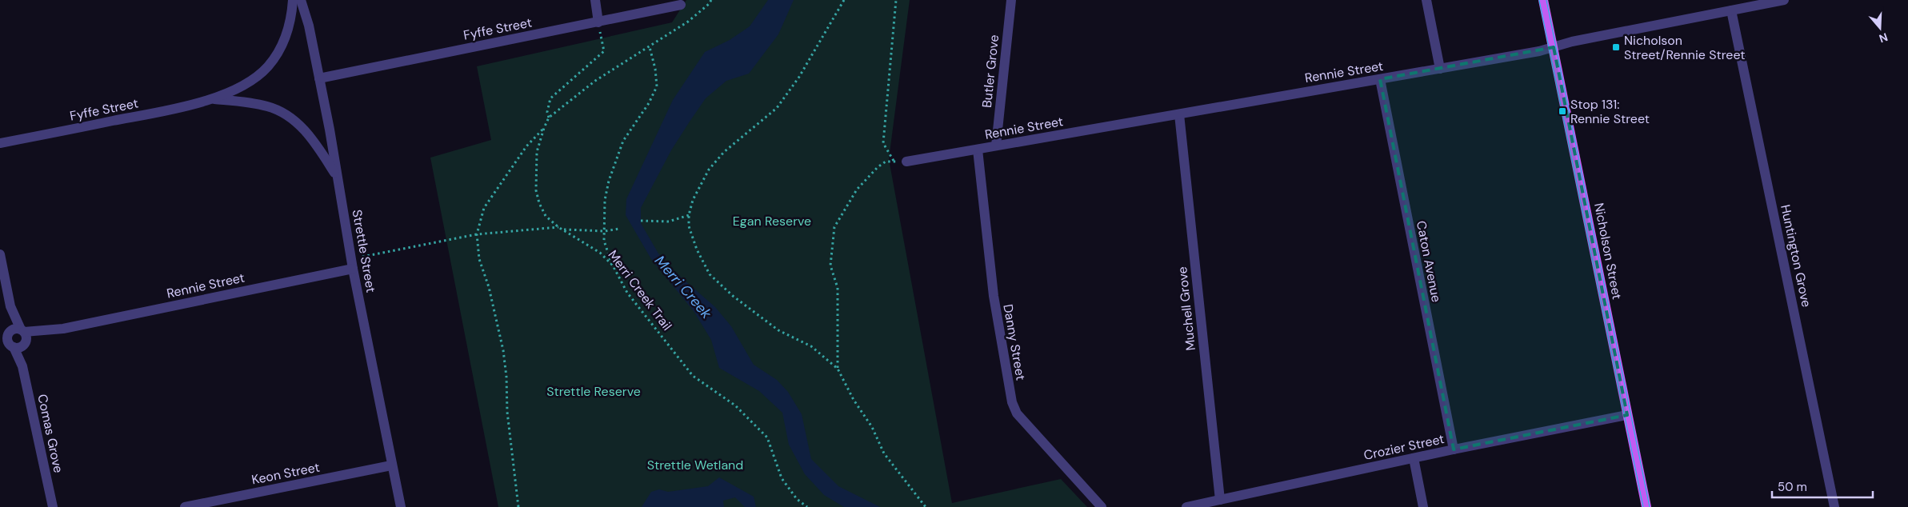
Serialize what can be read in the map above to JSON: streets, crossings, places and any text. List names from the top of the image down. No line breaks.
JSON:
{"streets":{"main road":["Nicholson Street"],"street":["Fyffe Street","Butler Grove","Rennie Street","Strettle Street","Huntington Grove","Caton Avenue","Muchell Grove","Danny Street","Comas Grove","Crozier Street","Keon Street"],"path":["Merri Creek Trail"]},"crossings":[["Fyffe Street","Strettle Street"],["Butler Grove","Rennie Street"],["Rennie Street","Strettle Street"],["Rennie Street","Nicholson Street"],["Rennie Street","Huntington Grove"],["Rennie Street","Caton Avenue"],["Rennie Street","Muchell Grove"],["Rennie Street","Danny Street"],["Rennie Street","Comas Grove"],["Strettle Street","Keon Street"],["Nicholson Street","Crozier Street"],["Caton Avenue","Crozier Street"],["Muchell Grove","Crozier Street"]],"water":["Merri Creek"],"parks":["Egan Reserve","Strettle Reserve","Strettle Wetland"],"places":{"transit":["Nicholson Street/Rennie Street","Stop 131: Rennie Street"]},"scale_bar":"50 m","north":"bottom"}
